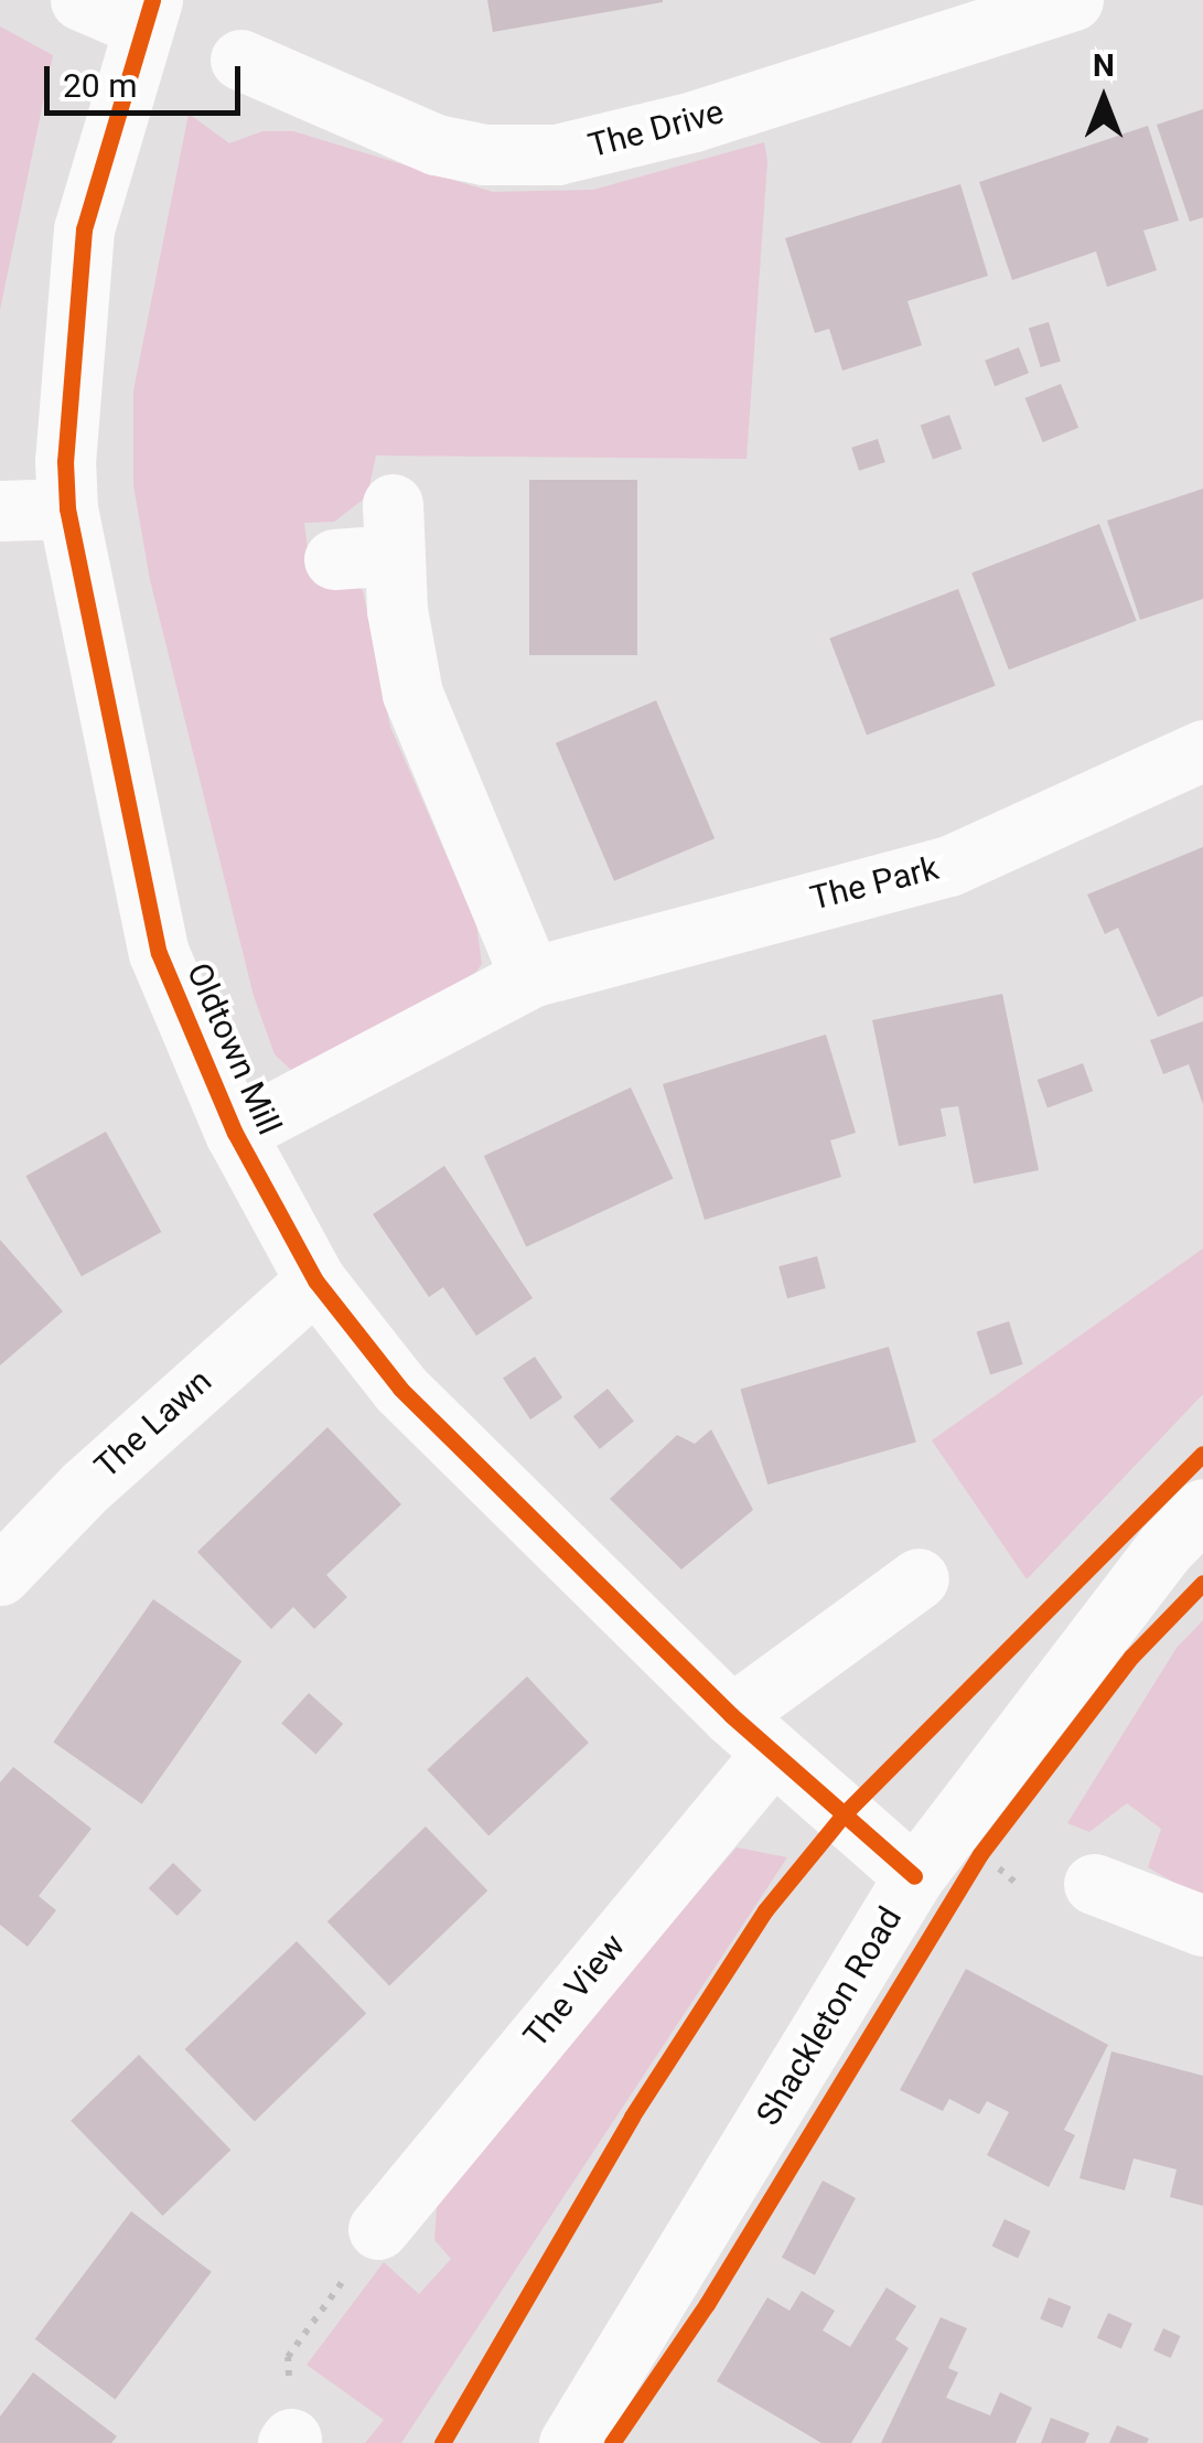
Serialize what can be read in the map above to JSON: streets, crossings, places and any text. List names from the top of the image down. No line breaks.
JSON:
{"streets":{"street":["The Drive","The Park","Oldtown Mill","The Lawn","The View","Shackleton Road"]},"crossings":[["The Park","Oldtown Mill"],["Oldtown Mill","The Lawn"],["Oldtown Mill","The View"],["Oldtown Mill","Shackleton Road"]],"scale_bar":"20 m","north":"top"}
